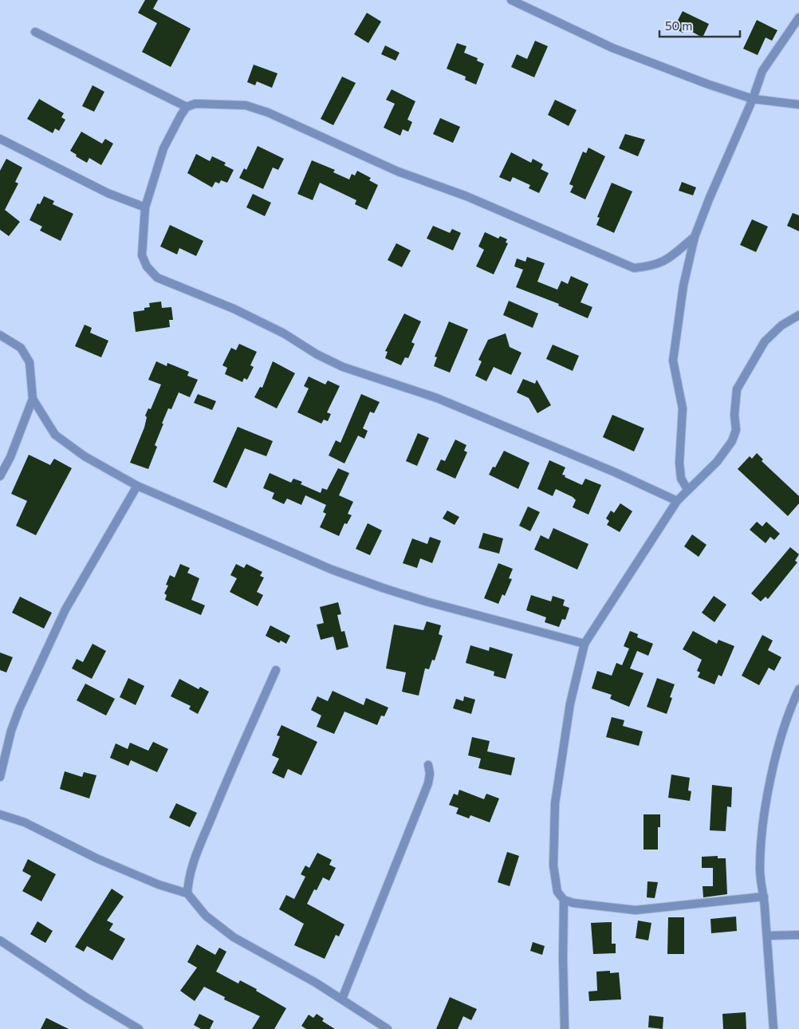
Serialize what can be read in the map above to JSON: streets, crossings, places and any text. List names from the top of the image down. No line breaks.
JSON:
{"scale_bar":"50 m"}
